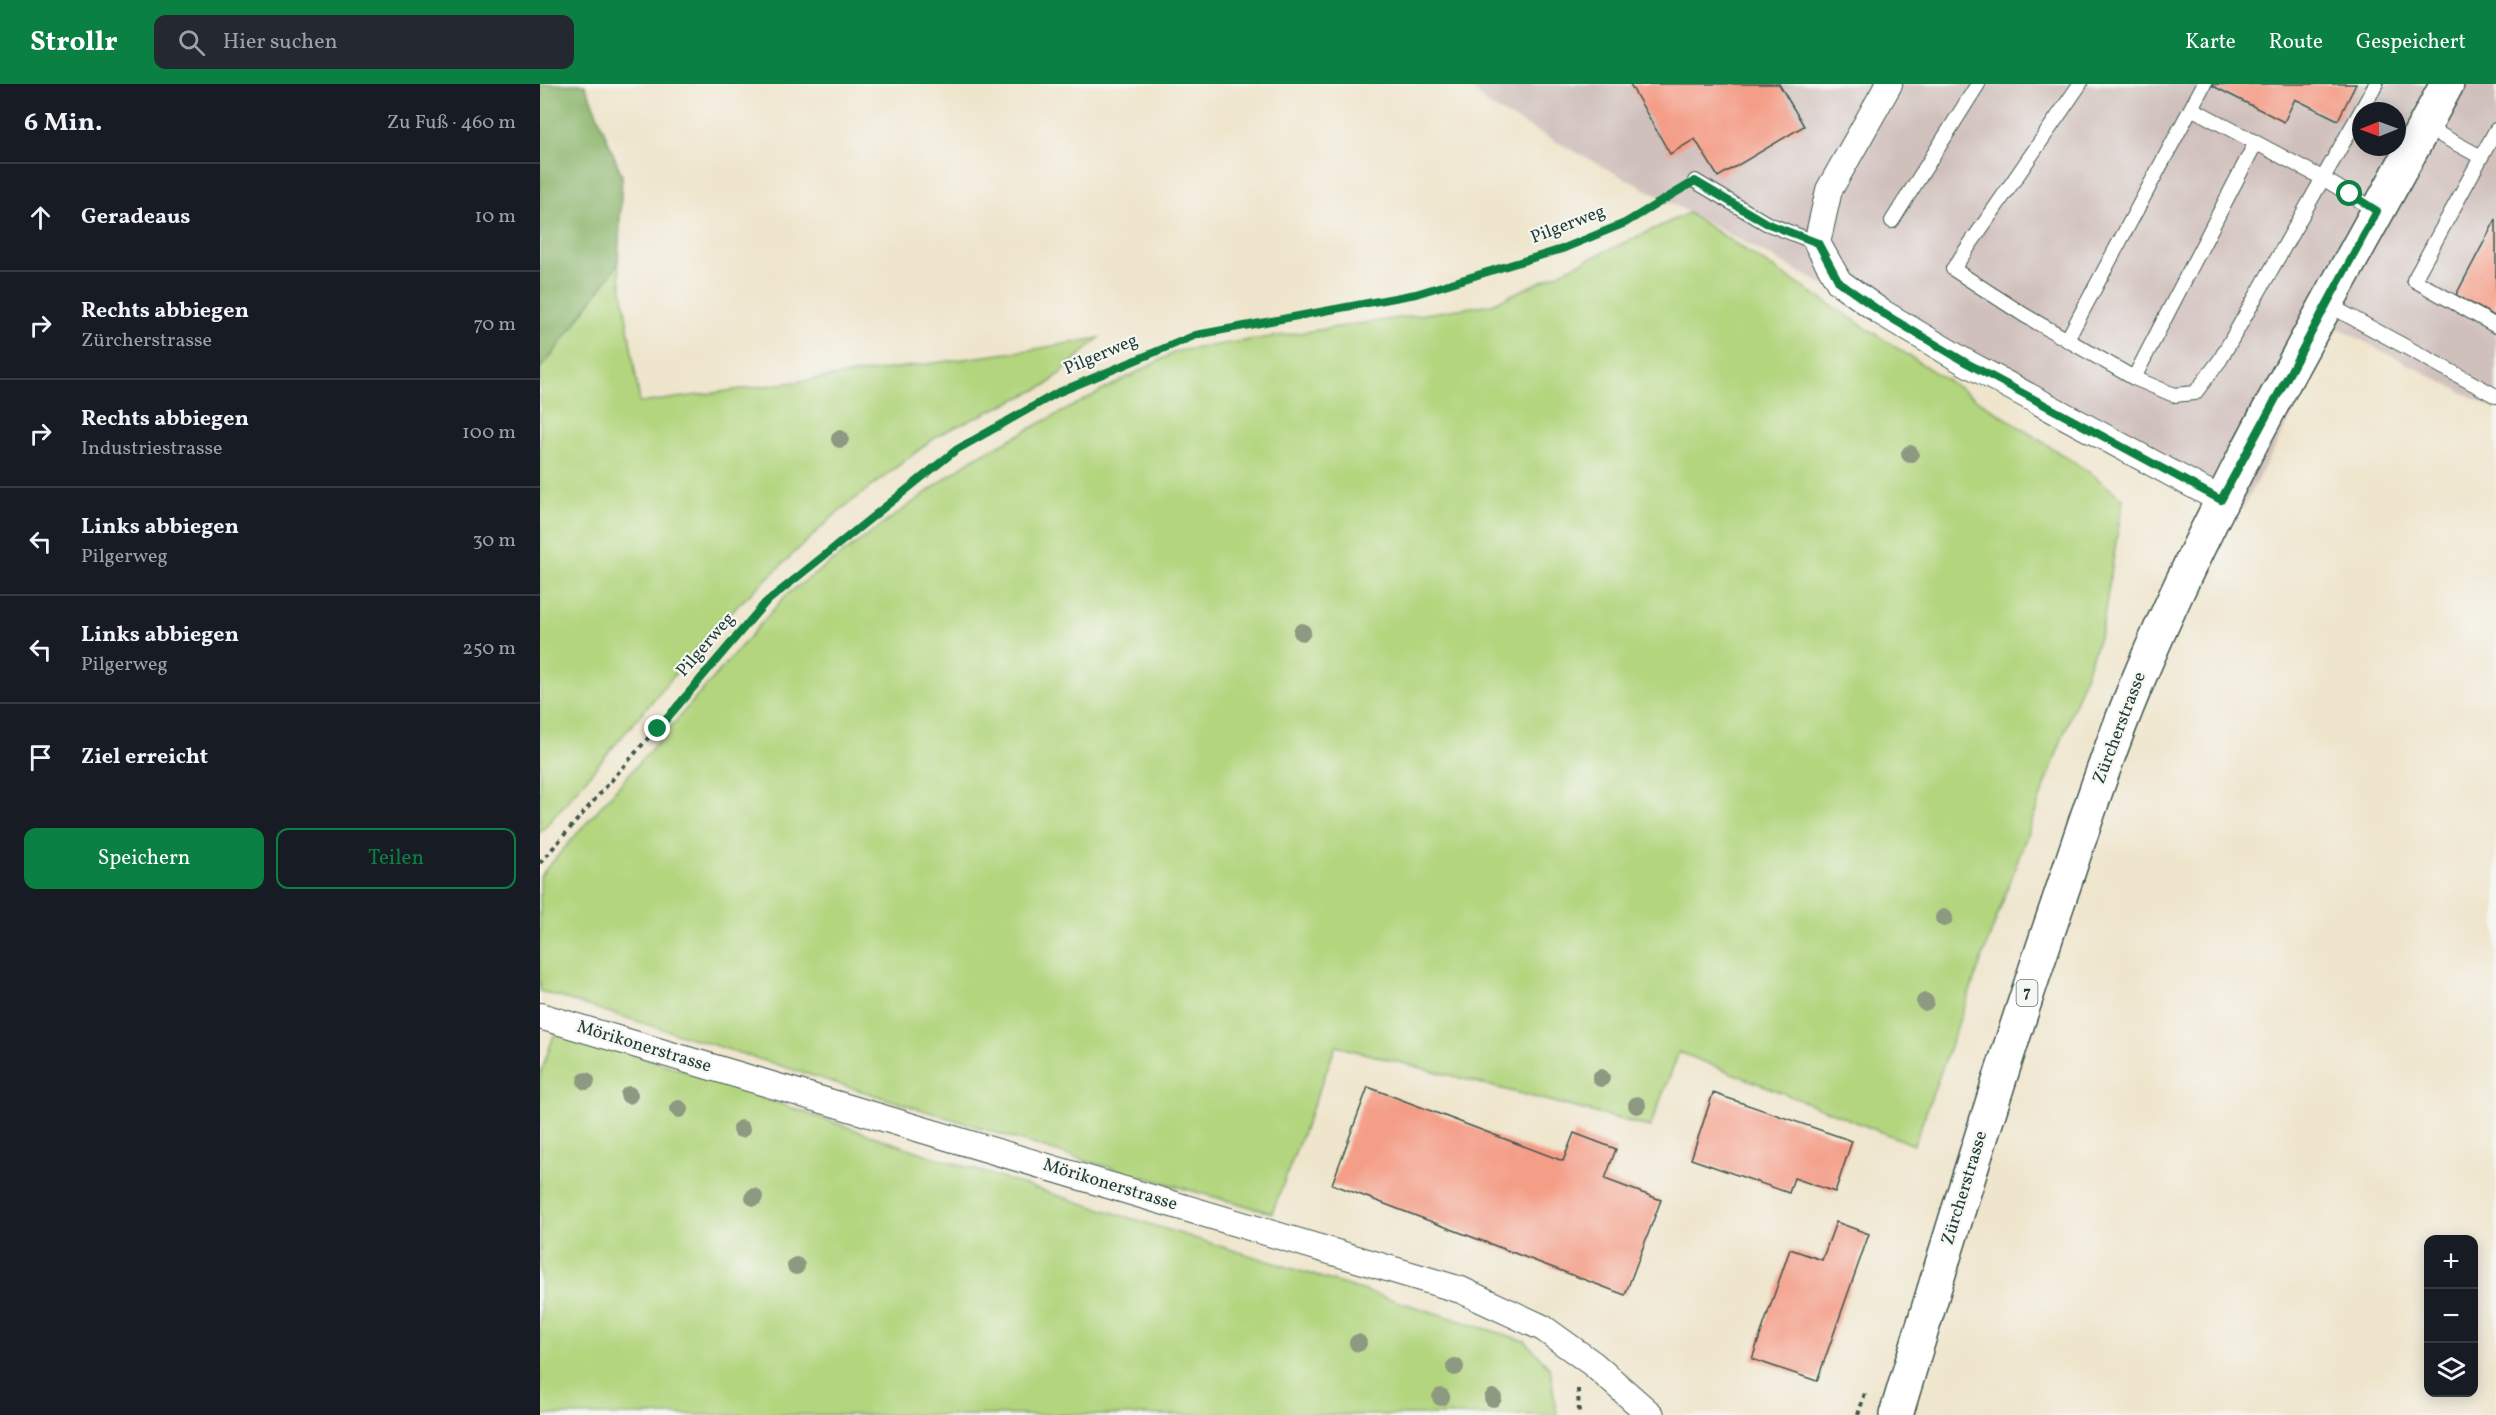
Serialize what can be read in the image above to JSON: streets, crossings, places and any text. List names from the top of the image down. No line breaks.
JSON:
{"streets":{"main road":["Zürcherstrasse","7"],"street":["Mörikonerstrasse"],"path":["Pilgerweg"]},"north":"left","page":{"header":"Strollr","search":"Hier suchen","nav":["Karte","Route","Gespeichert"],"heading":["6 Min.","Zu Fuß · 460 m"],"list":[["Geradeaus","10 m"],["Rechts abbiegen","Zürcherstrasse","70 m"],["Rechts abbiegen","Industriestrasse","100 m"],["Links abbiegen","Pilgerweg","30 m"],["Links abbiegen","Pilgerweg","250 m"],"Ziel erreicht"],"buttons":["Speichern","Teilen"],"map_buttons":["+","−"]}}
